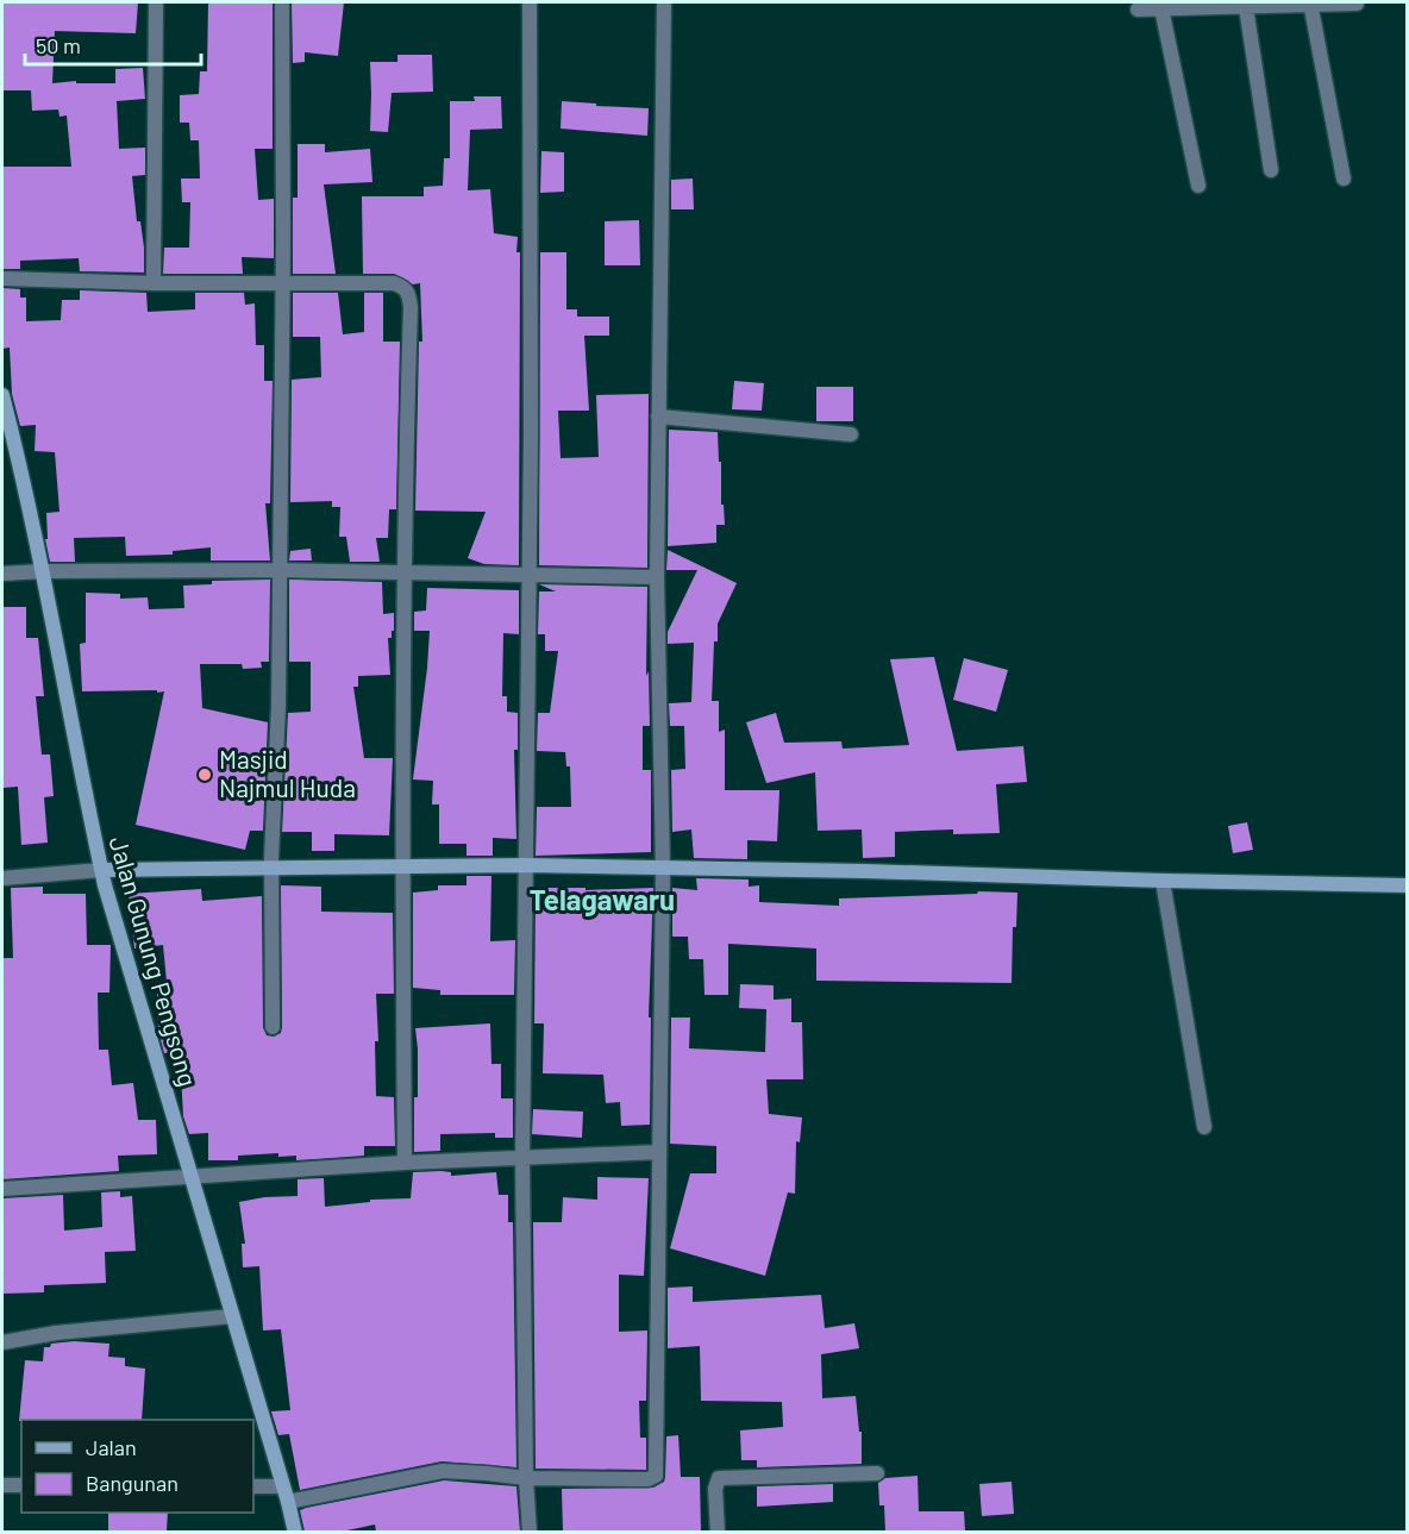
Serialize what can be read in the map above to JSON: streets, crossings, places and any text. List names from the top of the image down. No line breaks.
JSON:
{"streets":{"street":["Jalan Gunung Pengsong"]},"districts":["Telagawaru"],"places":["Masjid Najmul Huda"],"legend":["Jalan","Bangunan"],"scale_bar":"50 m"}
